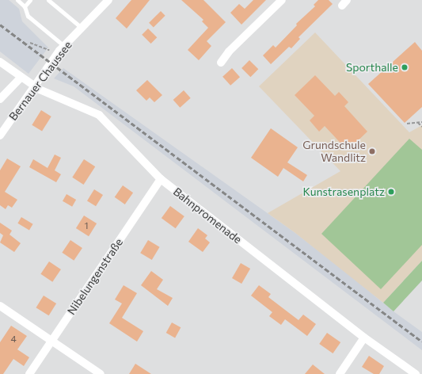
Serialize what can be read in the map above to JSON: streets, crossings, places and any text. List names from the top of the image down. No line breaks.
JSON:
{"streets":{"street":["Bernauer Chaussee","Bahnpromenade","Nibelungenstraße"]},"crossings":[["Bernauer Chaussee","Bahnpromenade"],["Bahnpromenade","Nibelungenstraße"]],"places":["Sporthalle","Grundschule Wandlitz","Kunstrasenplatz"],"house_numbers":["1","4"]}
